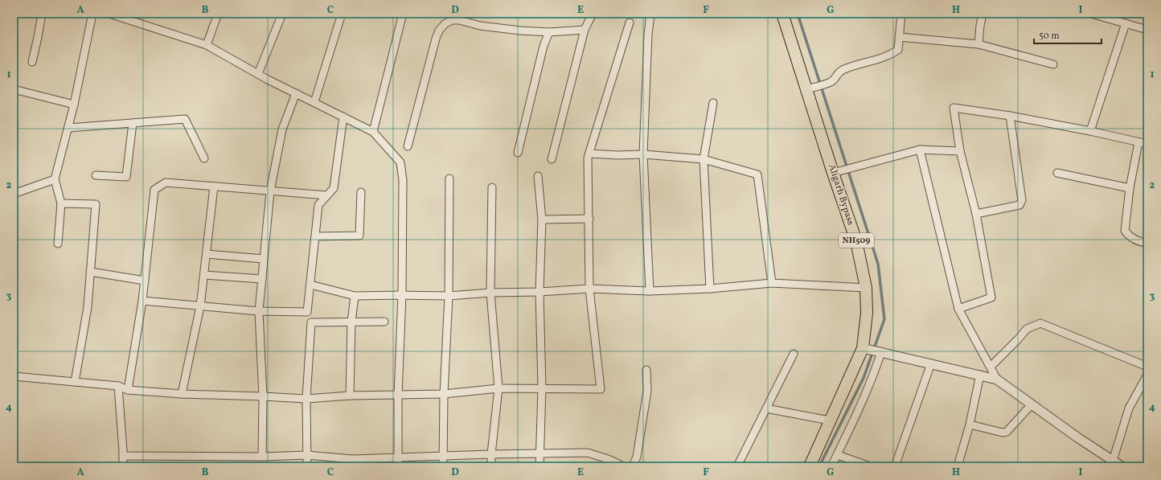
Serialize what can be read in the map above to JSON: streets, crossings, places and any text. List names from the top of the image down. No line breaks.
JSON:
{"streets":{"highway":["Aligarh Bypass","NH509"]},"scale_bar":"50 m","grid":{"columns":["A","B","C","D","E","F","G","H","I"],"rows":["1","2","3","4"]}}
